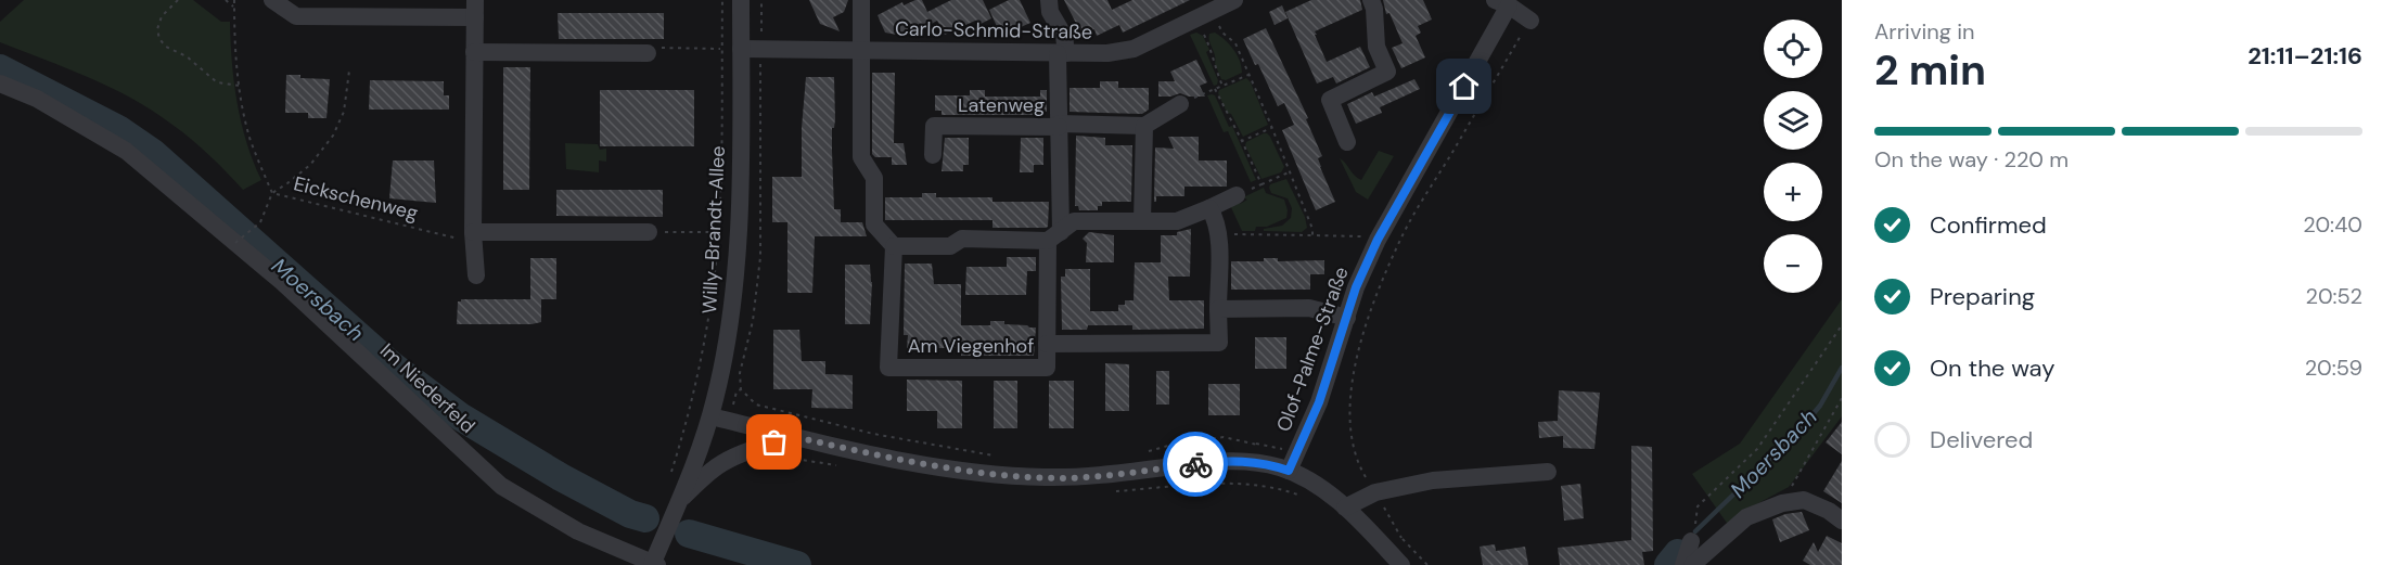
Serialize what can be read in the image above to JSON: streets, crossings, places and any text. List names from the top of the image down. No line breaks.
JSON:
{"streets":{"street":["Carlo-Schmid-Straße","Latenweg","Willy-Brandt-Allee","Am Viegenhof","Olof-Palme-Straße","Im Niederfeld"],"path":["Eickschenweg"]},"crossings":[["Carlo-Schmid-Straße","Latenweg"],["Carlo-Schmid-Straße","Willy-Brandt-Allee"],["Latenweg","Am Viegenhof"],["Willy-Brandt-Allee","Im Niederfeld"]],"water":["Moersbach"],"page":{"heading":["2 min","Arriving in","21:11–21:16"],"map_buttons":["+","−"],"bar":"On the way · 220 m","list":[["Confirmed","20:40"],["Preparing","20:52"],["On the way","20:59"],"Delivered"]}}
